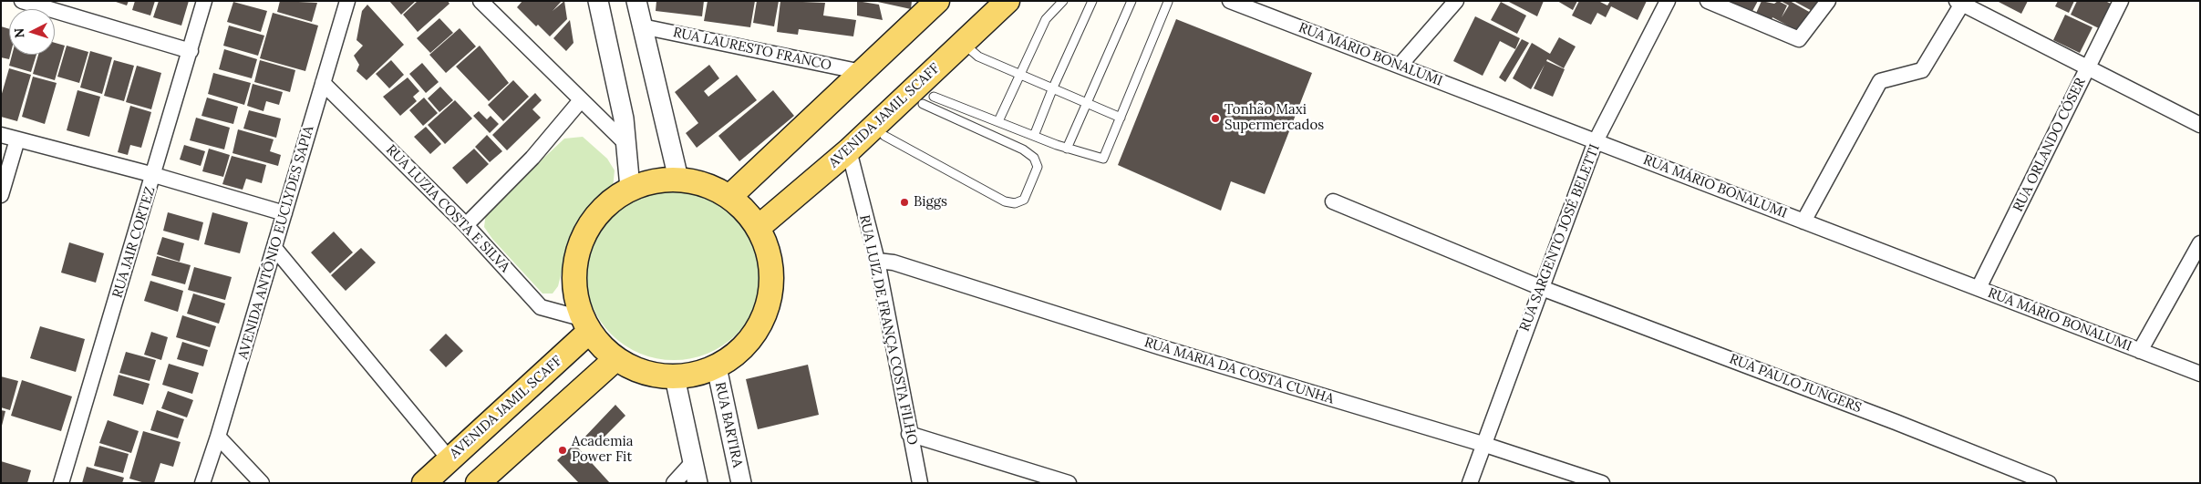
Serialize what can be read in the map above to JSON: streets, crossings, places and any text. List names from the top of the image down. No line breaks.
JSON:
{"streets":{"main road":["AVENIDA JAMIL SCAFF"],"street":["RUA LAURESTO FRANCO","RUA MÁRIO BONALUMI","RUA ORLANDO CÓSER","RUA LUZIA COSTA E SILVA","RUA SARGENTO JOSÉ BELETTI","RUA JAIR CORTEZ","AVENIDA ANTÔNIO EUCLYDES SAPIA","RUA LUIZ DE FRANÇA COSTA FILHO","RUA MARIA DA COSTA CUNHA","RUA PAULO JUNGERS","RUA BARTIRA"]},"crossings":[["RUA MÁRIO BONALUMI","RUA ORLANDO CÓSER"],["RUA MÁRIO BONALUMI","RUA SARGENTO JOSÉ BELETTI"],["AVENIDA JAMIL SCAFF","RUA LUZIA COSTA E SILVA"],["AVENIDA JAMIL SCAFF","RUA LUIZ DE FRANÇA COSTA FILHO"],["RUA LUZIA COSTA E SILVA","AVENIDA ANTÔNIO EUCLYDES SAPIA"],["RUA SARGENTO JOSÉ BELETTI","RUA MARIA DA COSTA CUNHA"],["RUA SARGENTO JOSÉ BELETTI","RUA PAULO JUNGERS"],["RUA LUIZ DE FRANÇA COSTA FILHO","RUA MARIA DA COSTA CUNHA"]],"places":["Tonhão Maxi Supermercados","Biggs","Academia Power Fit"],"north":"left"}
